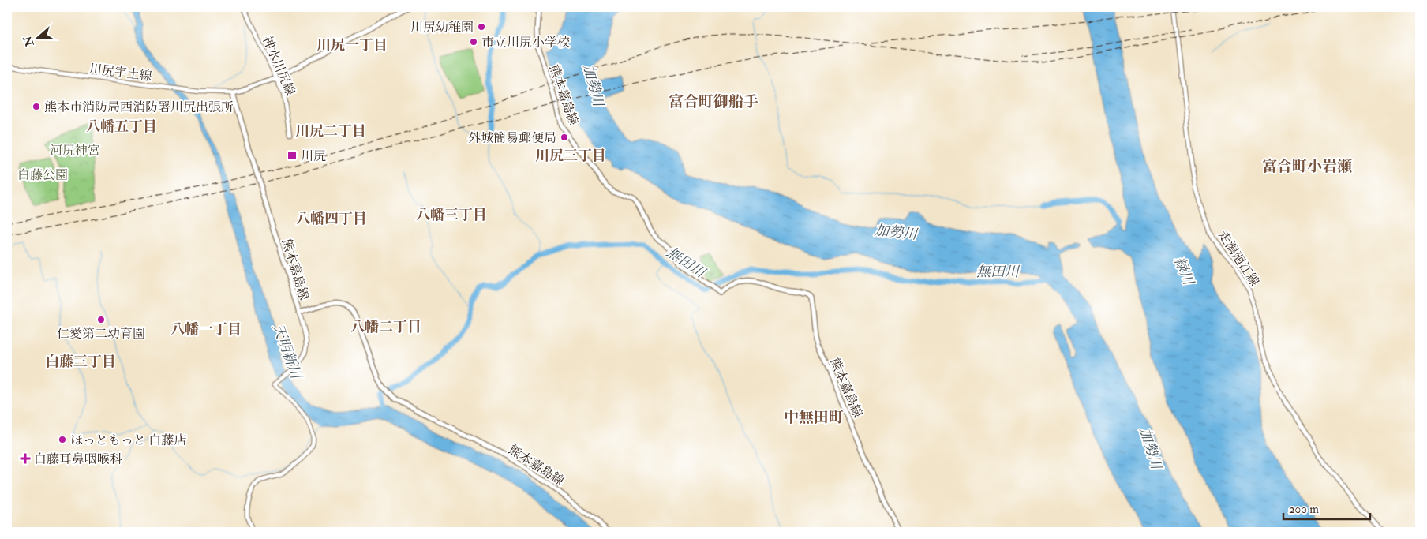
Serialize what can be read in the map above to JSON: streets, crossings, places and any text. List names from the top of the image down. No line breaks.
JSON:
{"streets":{"main road":["神水川尻線","川尻宇土線","熊本嘉島線","走潟廻江線"]},"crossings":[["川尻宇土線","熊本嘉島線"]],"districts":["川尻一丁目","富合町御船手","八幡五丁目","川尻二丁目","川尻三丁目","富合町小岩瀬","八幡三丁目","八幡四丁目","八幡二丁目","八幡一丁目","白藤三丁目","中無田町"],"water":["加勢川","無田川","緑川","天明新川"],"parks":["河尻神宮","白藤公園"],"places":{"other":["川尻幼稚園","市立川尻小学校","熊本市消防局西消防署川尻出張所","外城簡易郵便局","仁愛第二幼育園","ほっともっと 白藤店"],"transit":["川尻"],"health":["白藤耳鼻咽喉科"]},"scale_bar":"200 m","north":"left"}
